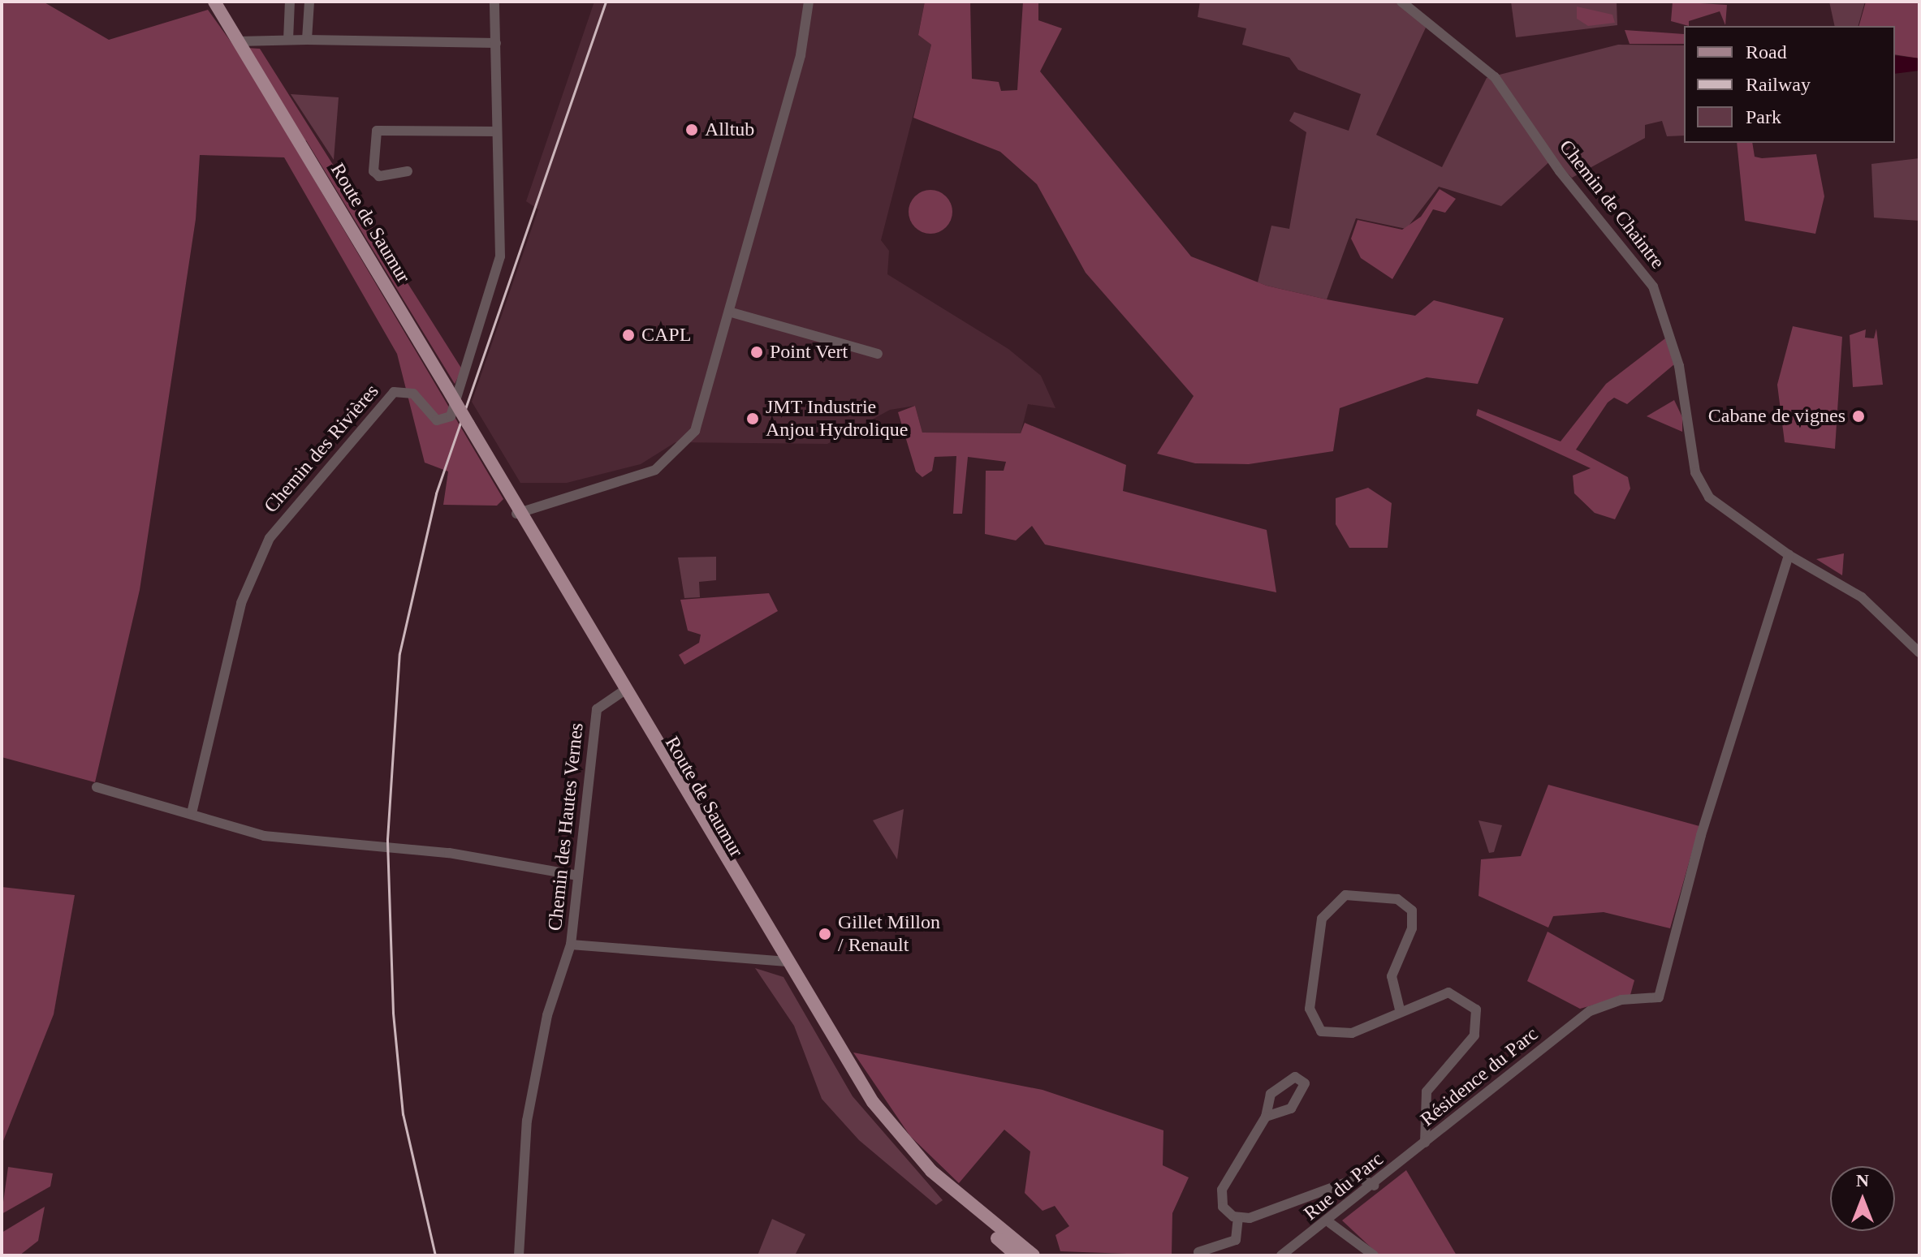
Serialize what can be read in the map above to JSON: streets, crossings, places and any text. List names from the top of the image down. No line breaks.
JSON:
{"streets":{"main road":["Route de Saumur"],"street":["Chemin de Chaintre","Chemin des Rivières","Chemin des Hautes Vernes","Résidence du Parc","Rue du Parc"]},"crossings":[["Chemin de Chaintre","Résidence du Parc"],["Route de Saumur","Chemin des Hautes Vernes"],["Résidence du Parc","Rue du Parc"]],"places":["Alltub","CAPL","Point Vert","Cabane de vignes","JMT Industrie Anjou Hydrolique","Gillet Millon / Renault"],"legend":["Road","Railway","Park"],"north":"top"}
